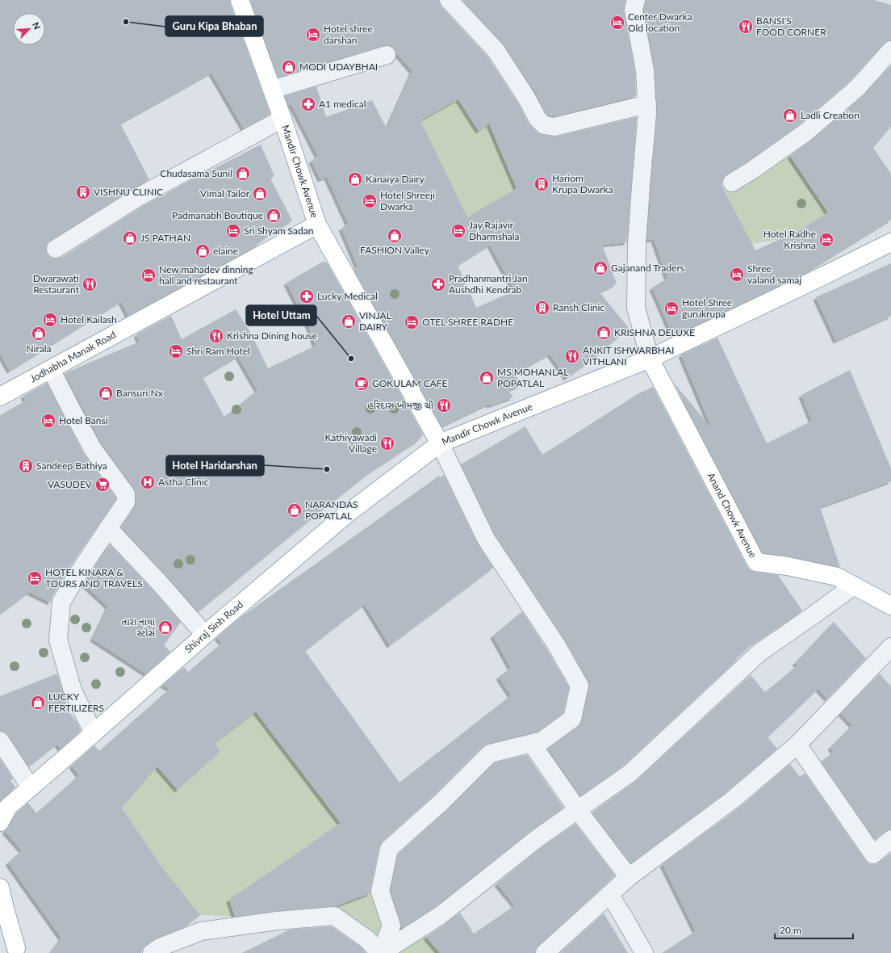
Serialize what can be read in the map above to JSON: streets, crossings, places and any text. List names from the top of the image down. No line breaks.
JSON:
{"streets":{"main road":["Mandir Chowk Avenue","Jodhabha Manak Road","Anand Chowk Avenue","Shivraj Sinh Road"]},"crossings":[["Mandir Chowk Avenue","Jodhabha Manak Road"],["Mandir Chowk Avenue","Anand Chowk Avenue"],["Mandir Chowk Avenue","Shivraj Sinh Road"]],"places":{"other":["Guru Kipa Bhaban","Hotel Uttam","Hotel Haridarshan"],"hotel":["Center Dwarka Old location","Hotel shree darshan","Hotel Shreeji Dwarka","Sri Shyam Sadan","Jay Rajavir Dharmshala","Hotel Radhe Krishna","Shree valand samaj","New mahadev dinning hall and restaurant","Hotel Shree gurukrupa","Hotel Kailash","OTEL SHREE RADHE","Shri Ram Hotel","Hotel Bansi","HOTEL KINARA & TOURS AND TRAVELS"],"restaurant":["BANSI'S FOOD CORNER","Dwarawati Restaurant","Krishna Dining house","ANKIT ISHWARBHAI VITHLANI","હરિદાસ ખીમજી ચી","Kathiyawadi Village"],"shop":["MODI UDAYBHAI","Ladli Creation","Chudasama Sunil","Kanaiya Dairy","Vimal Tailor","Padmanabh Boutique","FASHION Valley","JS PATHAN","elaine","Gajanand Traders","VINJAL DAIRY","KRISHNA DELUXE","Nirala","MS MOHANLAL POPATLAL","Bansuri Nx","NARANDAS POPATLAL","તારા નાવા સ્ટોર્સ","LUCKY FERTILIZERS"],"pharmacy":["A1 medical","Pradhanmantri Jan Aushdhi Kendrab","Lucky Medical"],"building":["Hariom Krupa Dwarka","VISHNU CLINIC","Ransh Clinic","Sandeep Bathiya"],"cafe":["GOKULAM CAFE"],"hospital":["Astha Clinic"],"supermarket":["VASUDEV"]},"scale_bar":"20 m","north":"top right"}
